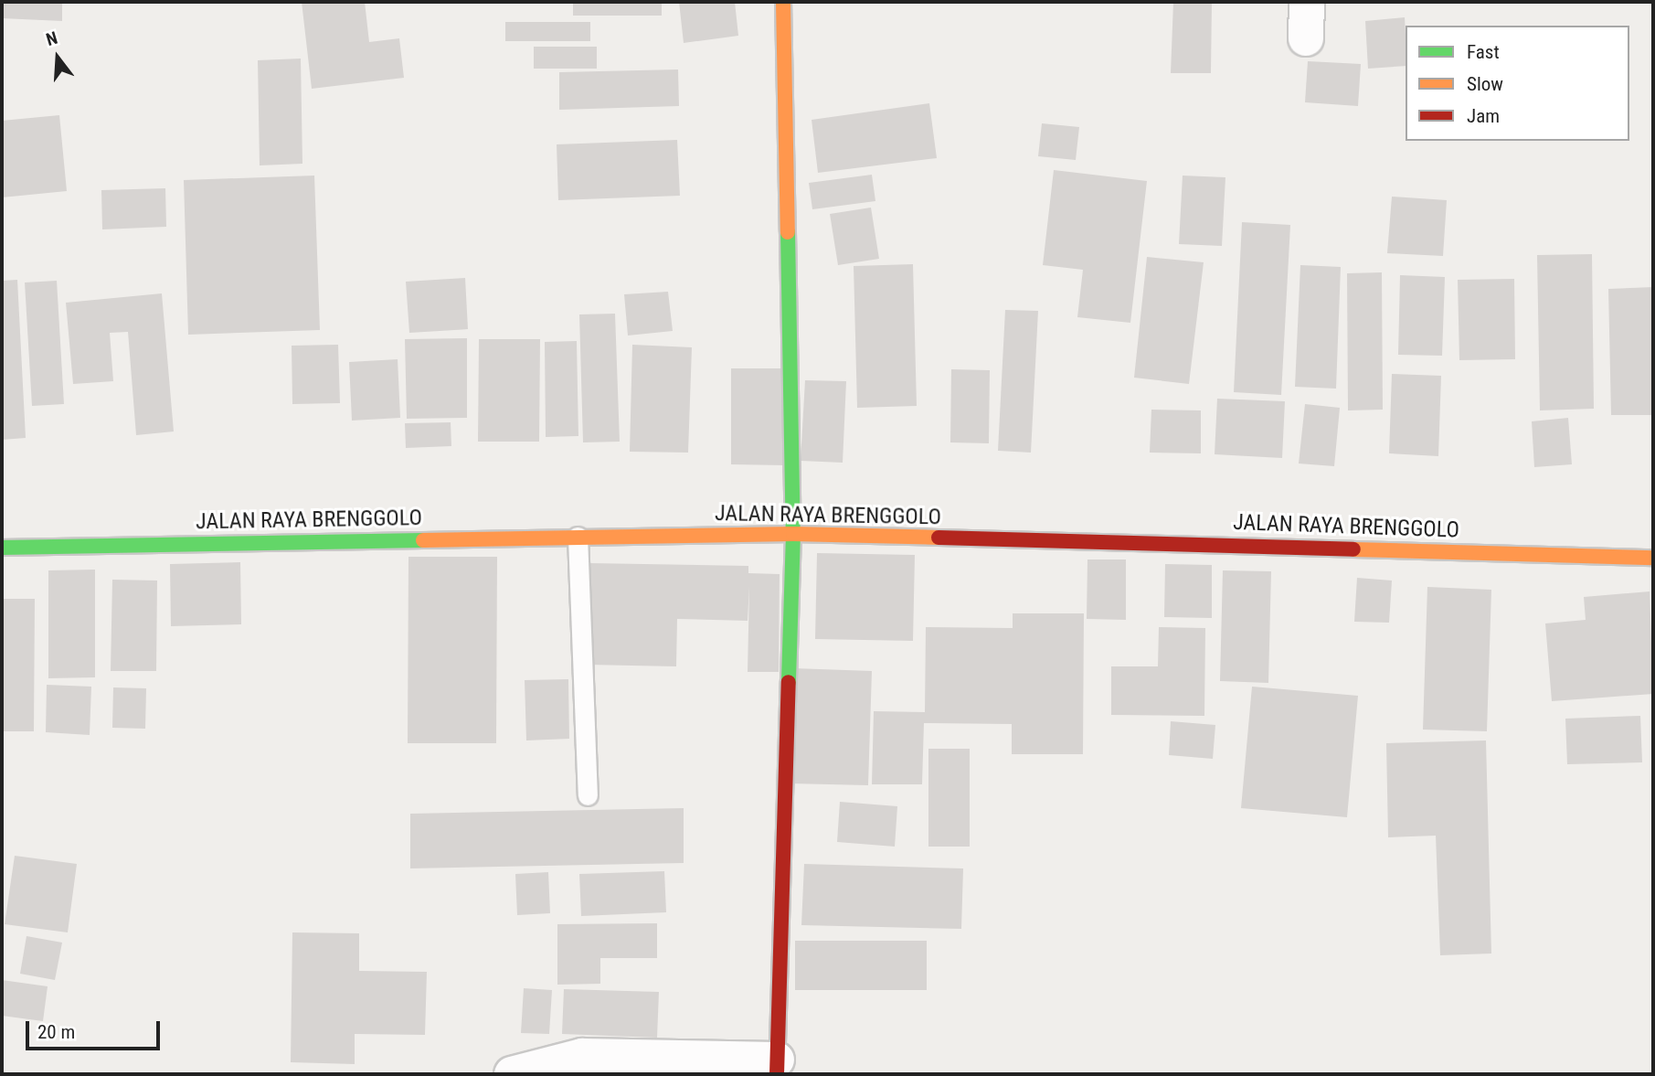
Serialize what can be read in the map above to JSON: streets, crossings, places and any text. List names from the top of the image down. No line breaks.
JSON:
{"streets":{"main road":["JALAN RAYA BRENGGOLO"]},"legend":["Fast","Slow","Jam"],"scale_bar":"20 m","north":"top"}
